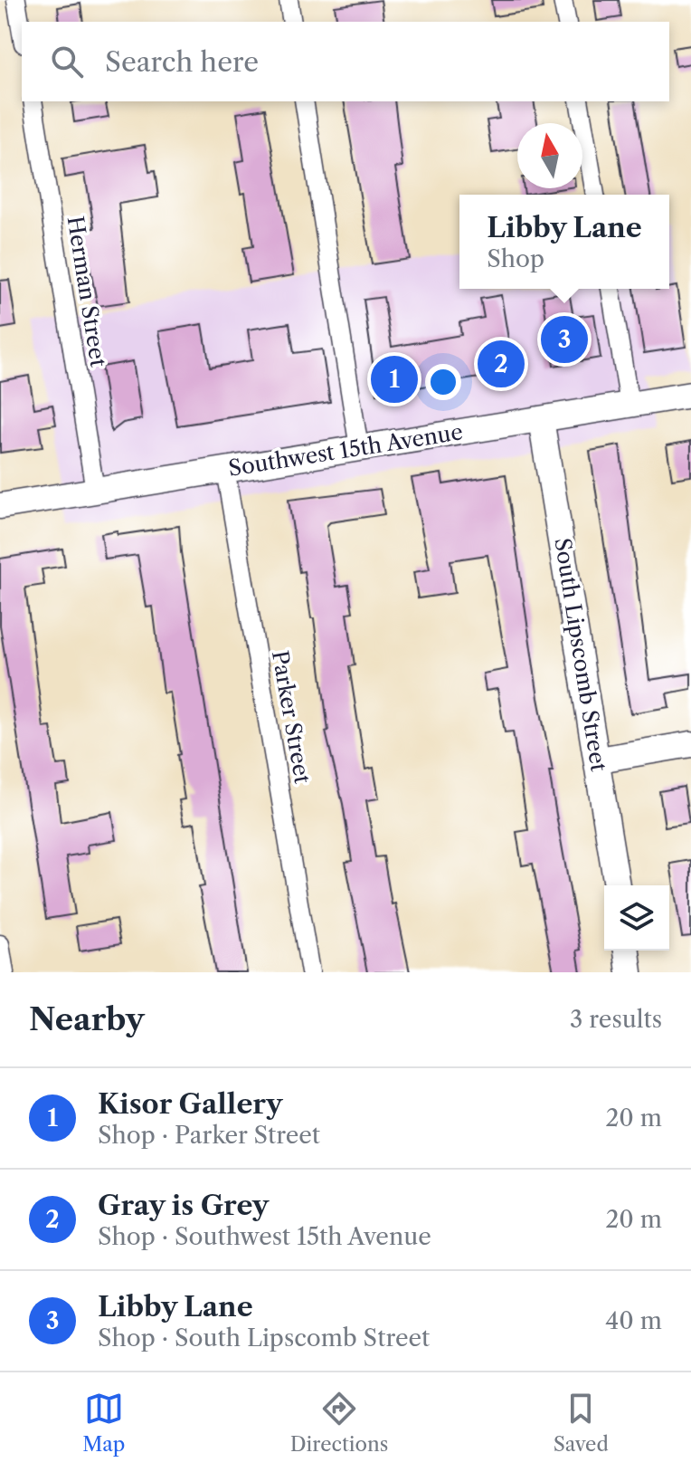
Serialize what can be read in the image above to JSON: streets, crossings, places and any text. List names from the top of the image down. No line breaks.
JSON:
{"streets":{"main road":["Southwest 15th Avenue","South Lipscomb Street"],"street":["Herman Street","Parker Street"]},"crossings":[["Herman Street","Southwest 15th Avenue"],["Southwest 15th Avenue","South Lipscomb Street"],["Southwest 15th Avenue","Parker Street"]],"north":"top","page":{"search":"Search here","popup":["Libby Lane","Shop"],"pins":["3","2","1"],"heading":["Nearby","3 results"],"list":[{"mark":"1","name":"Kisor Gallery","note":"Shop · Parker Street","value":"20 m"},{"mark":"2","name":"Gray is Grey","note":"Shop · Southwest 15th Avenue","value":"20 m"},{"mark":"3","name":"Libby Lane","note":"Shop · South Lipscomb Street","value":"40 m"}],"nav":["Map","Directions","Saved"]}}
